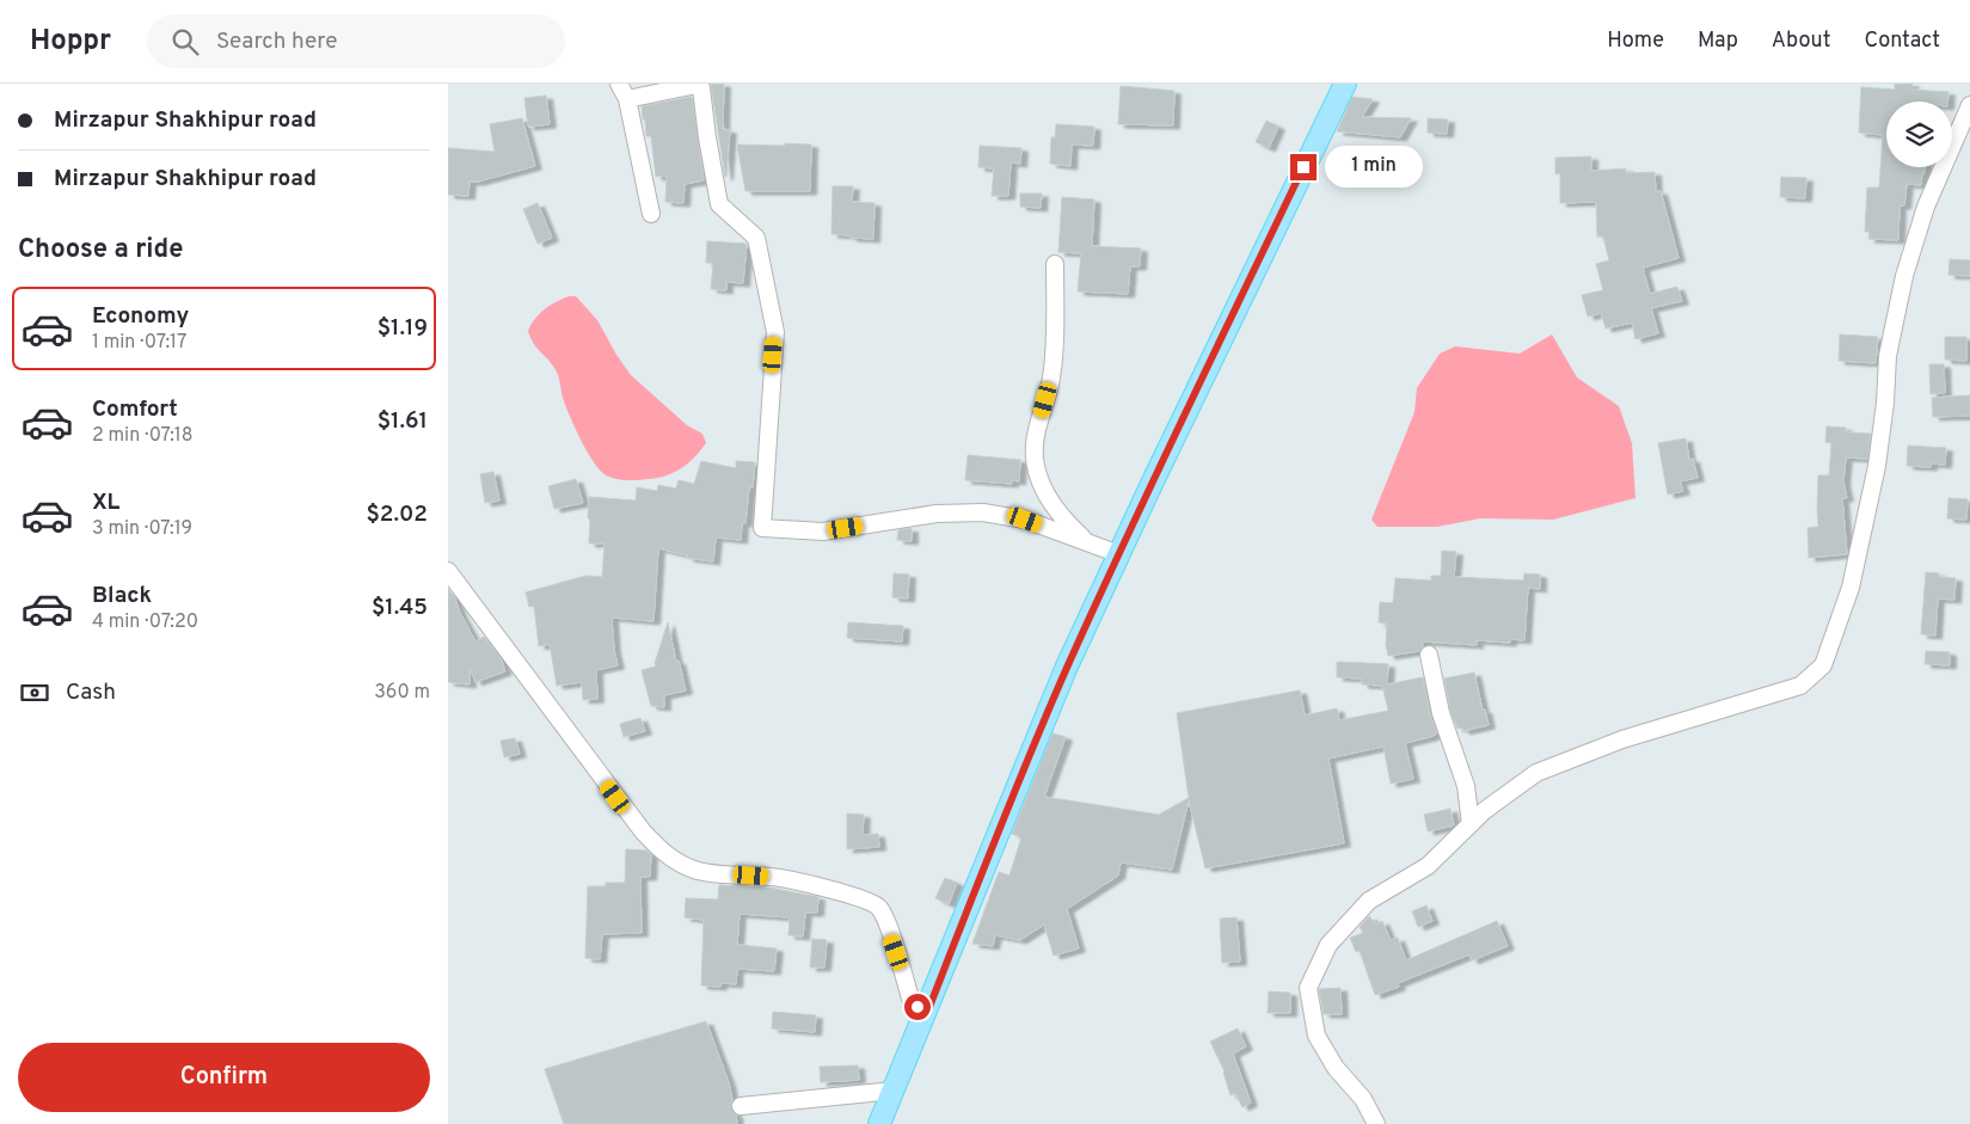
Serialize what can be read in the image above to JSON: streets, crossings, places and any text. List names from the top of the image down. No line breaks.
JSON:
{"page":{"header":"Hoppr","search":"Search here","nav":["Home","Map","About","Contact"],"banner":["Mirzapur Shakhipur road","Mirzapur Shakhipur road"],"bubble":"1 min","heading":"Choose a ride","list":[{"name":"Economy","note":"1 min · 07:17","value":"$1.19"},{"name":"Comfort","note":"2 min · 07:18","value":"$1.61"},{"name":"XL","note":"3 min · 07:19","value":"$2.02"},{"name":"Black","note":"4 min · 07:20","value":"$1.45"}],"pay":["Cash","360 m"],"buttons":"Confirm"}}
